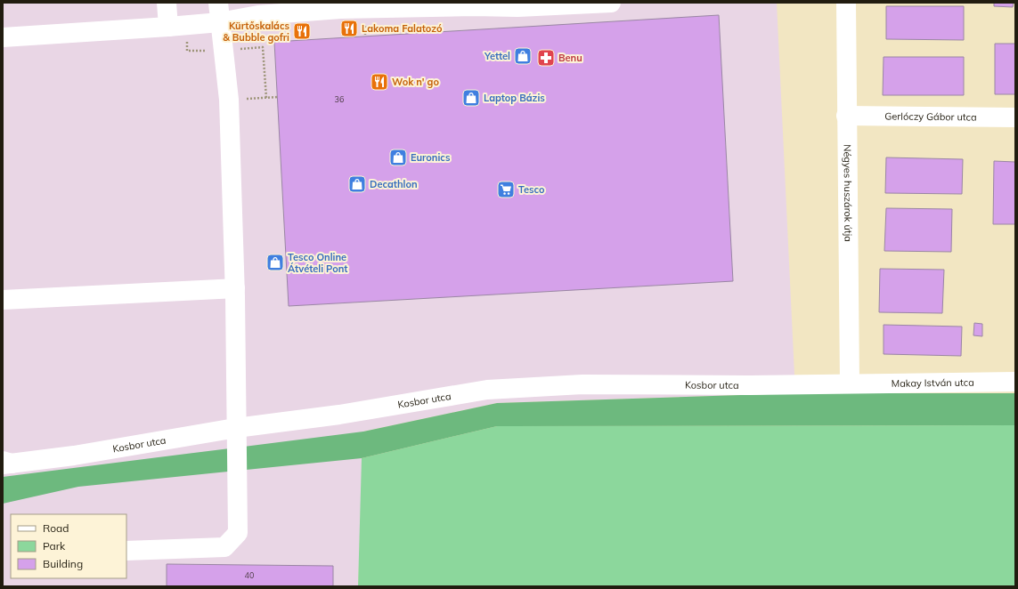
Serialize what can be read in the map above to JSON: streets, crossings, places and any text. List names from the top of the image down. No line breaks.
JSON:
{"streets":{"street":["Gerlóczy Gábor utca","Négyes huszárok útja","Makay István utca","Kosbor utca"]},"crossings":[["Gerlóczy Gábor utca","Négyes huszárok útja"],["Négyes huszárok útja","Makay István utca"],["Négyes huszárok útja","Kosbor utca"],["Makay István utca","Kosbor utca"]],"places":{"restaurant":["Lakoma Falatozó","Kürtőskalács & Bubble gofri","Wok n' go"],"shop":["Yettel","Laptop Bázis","Euronics","Decathlon","Tesco Online Átvételi Pont"],"pharmacy":["Benu"],"supermarket":["Tesco"]},"house_numbers":["36","40"],"legend":["Road","Park","Building"]}
